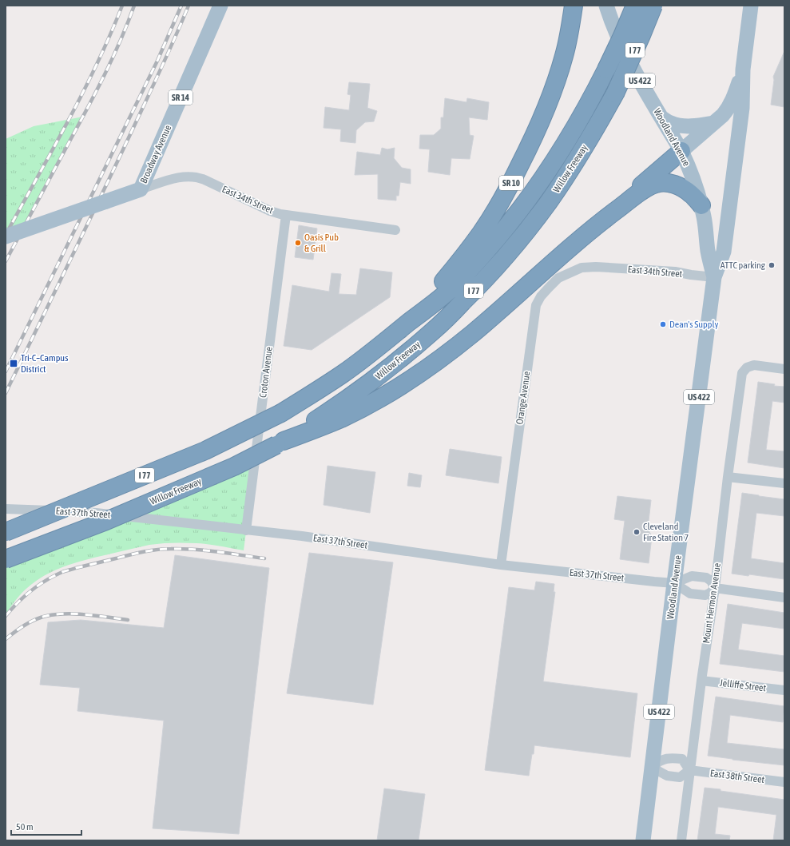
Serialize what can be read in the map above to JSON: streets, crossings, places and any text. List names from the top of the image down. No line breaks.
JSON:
{"streets":{"highway":["I 77","Willow Freeway","SR 10"],"main road":["US 422","SR 14","Woodland Avenue","Broadway Avenue"],"street":["East 34th Street","Croton Avenue","Orange Avenue","East 37th Street","Mount Hermon Avenue","Jelliffe Street","East 38th Street"]},"crossings":[["Woodland Avenue","East 34th Street"],["Woodland Avenue","East 37th Street"],["Broadway Avenue","East 34th Street"],["Willow Freeway","SR 10"],["East 34th Street","Croton Avenue"],["East 34th Street","Orange Avenue"],["Croton Avenue","East 37th Street"],["Orange Avenue","East 37th Street"],["East 37th Street","Mount Hermon Avenue"],["Mount Hermon Avenue","Jelliffe Street"],["Mount Hermon Avenue","East 38th Street"]],"places":{"other":["Oasis Pub & Grill","ATTC parking","Dean's Supply","Cleveland Fire Station 7"],"transit":["Tri-C–Campus District"]},"scale_bar":"50 m"}
